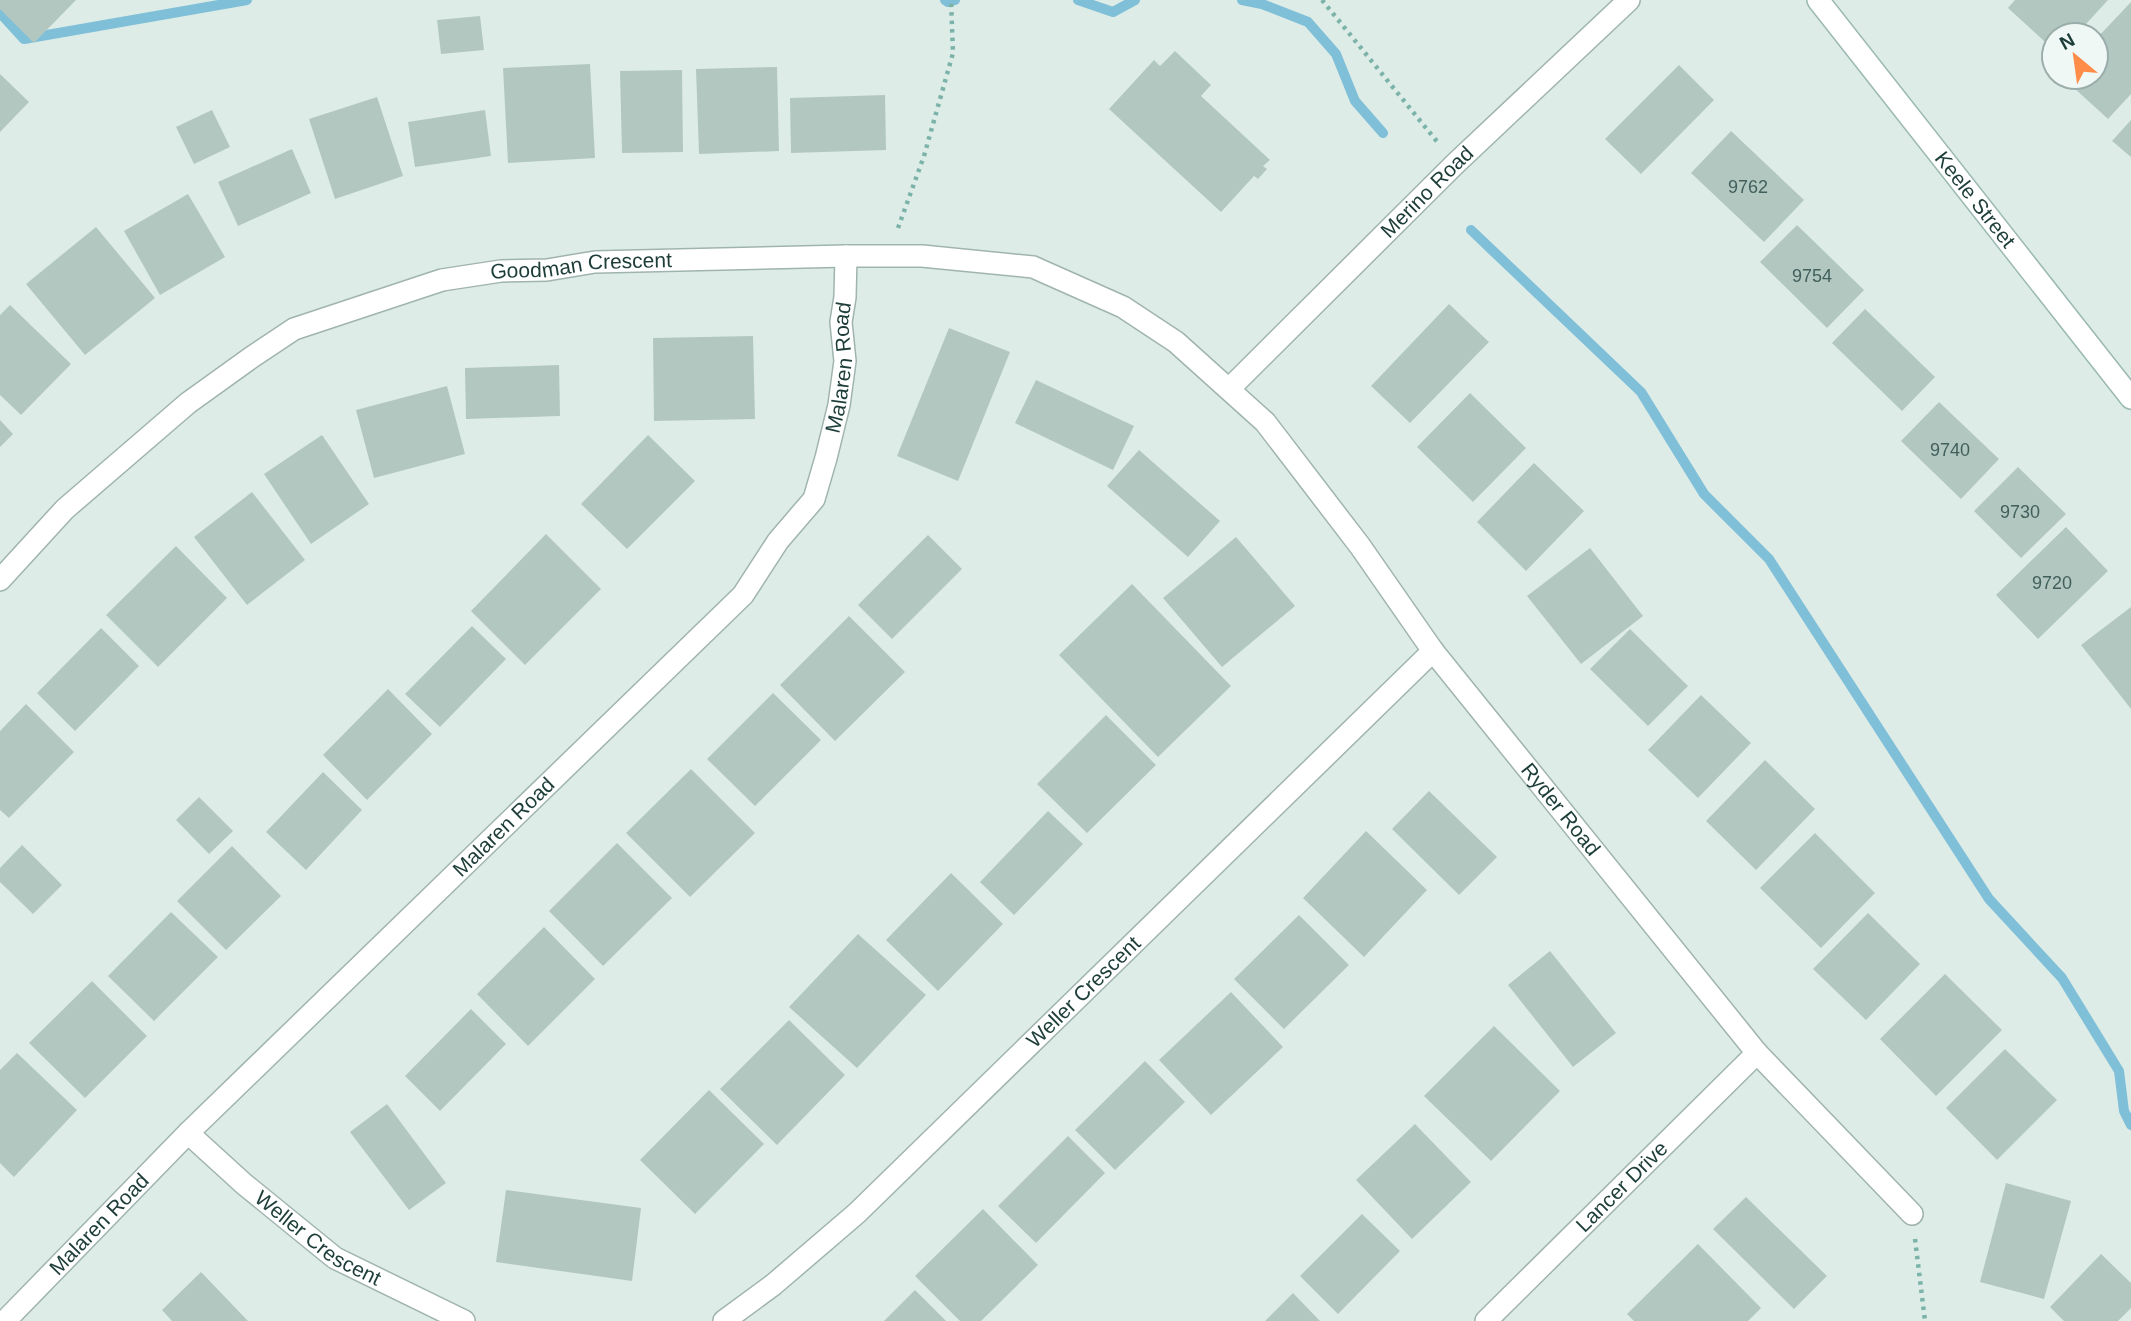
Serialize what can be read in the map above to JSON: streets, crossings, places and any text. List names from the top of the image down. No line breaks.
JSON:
{"streets":{"street":["Merino Road","Keele Street","Goodman Crescent","Malaren Road","Ryder Road","Weller Crescent","Lancer Drive"]},"crossings":[["Merino Road","Goodman Crescent"],["Merino Road","Ryder Road"],["Goodman Crescent","Malaren Road"],["Goodman Crescent","Ryder Road"],["Malaren Road","Weller Crescent"],["Ryder Road","Weller Crescent"],["Ryder Road","Lancer Drive"]],"house_numbers":["9762","9754","9740","9730","9720"],"north":"top left"}
